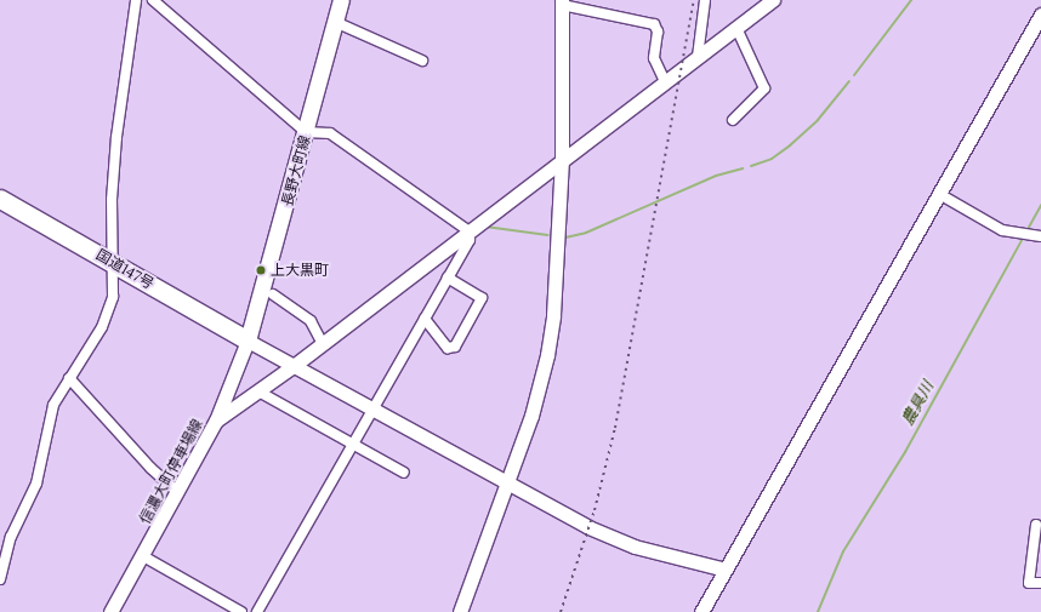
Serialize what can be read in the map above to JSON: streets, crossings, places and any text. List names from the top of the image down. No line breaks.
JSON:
{"streets":{"highway":["国道147号"],"main road":["長野大町線"],"street":["信濃大町停車場線"]},"crossings":[["長野大町線","国道147号"],["長野大町線","信濃大町停車場線"],["国道147号","信濃大町停車場線"]],"water":["農具川"],"places":["上大黒町"]}
